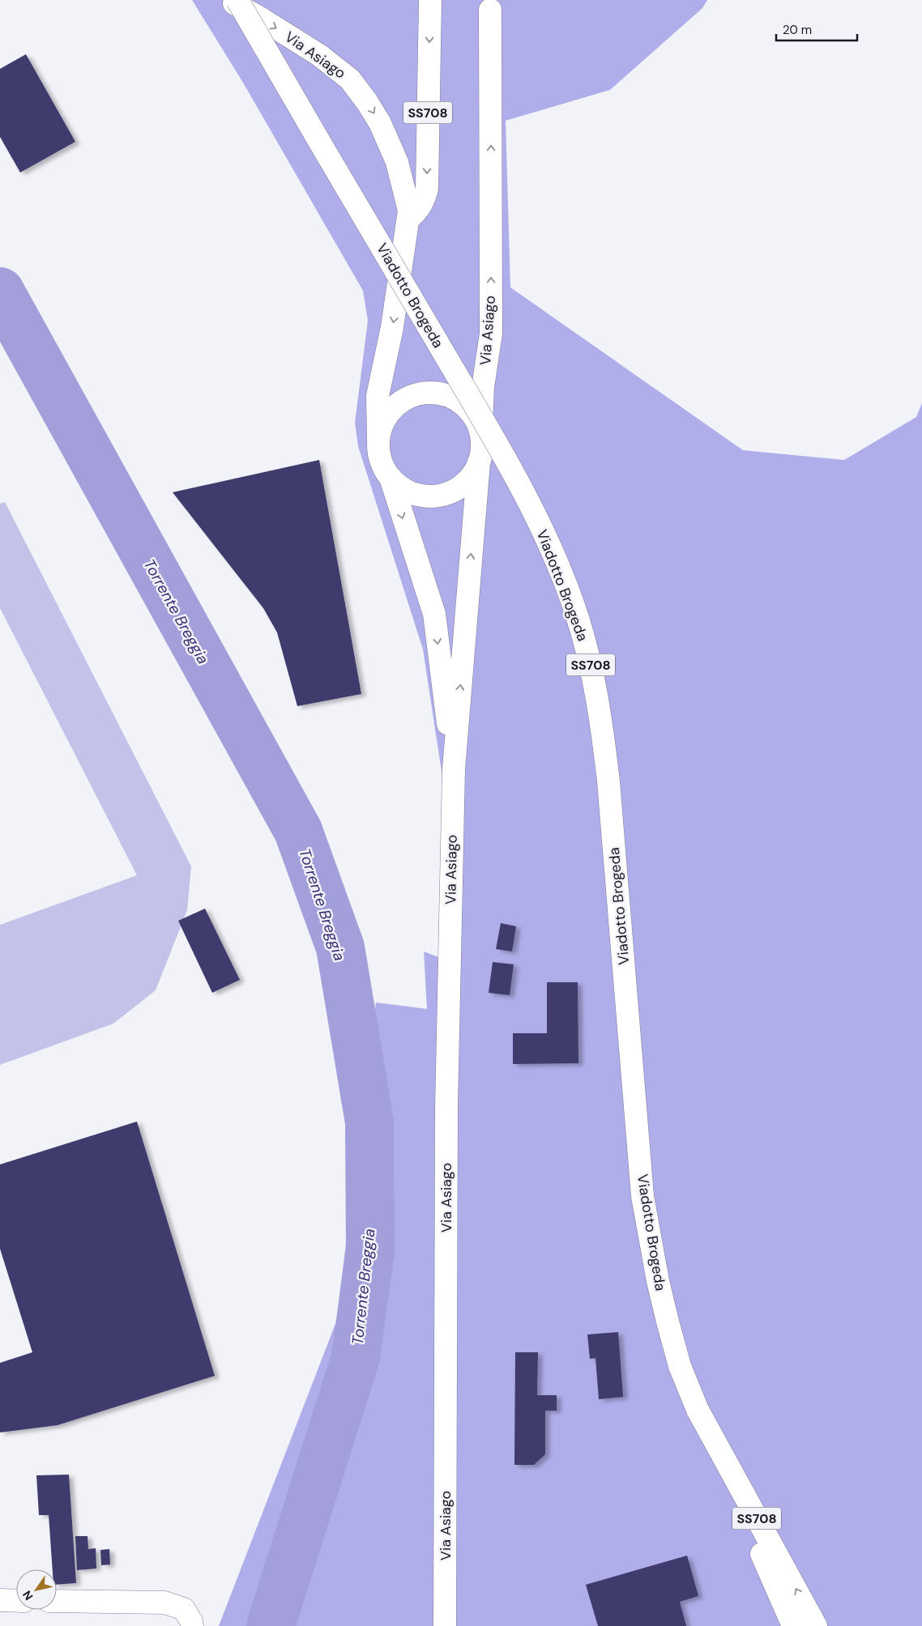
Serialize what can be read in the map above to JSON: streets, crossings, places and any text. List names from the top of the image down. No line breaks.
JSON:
{"streets":{"street":["Via Asiago","SS708","Viadotto Brogeda"]},"crossings":[["Via Asiago","SS708"]],"water":["Torrente Breggia"],"scale_bar":"20 m","north":"bottom left"}
